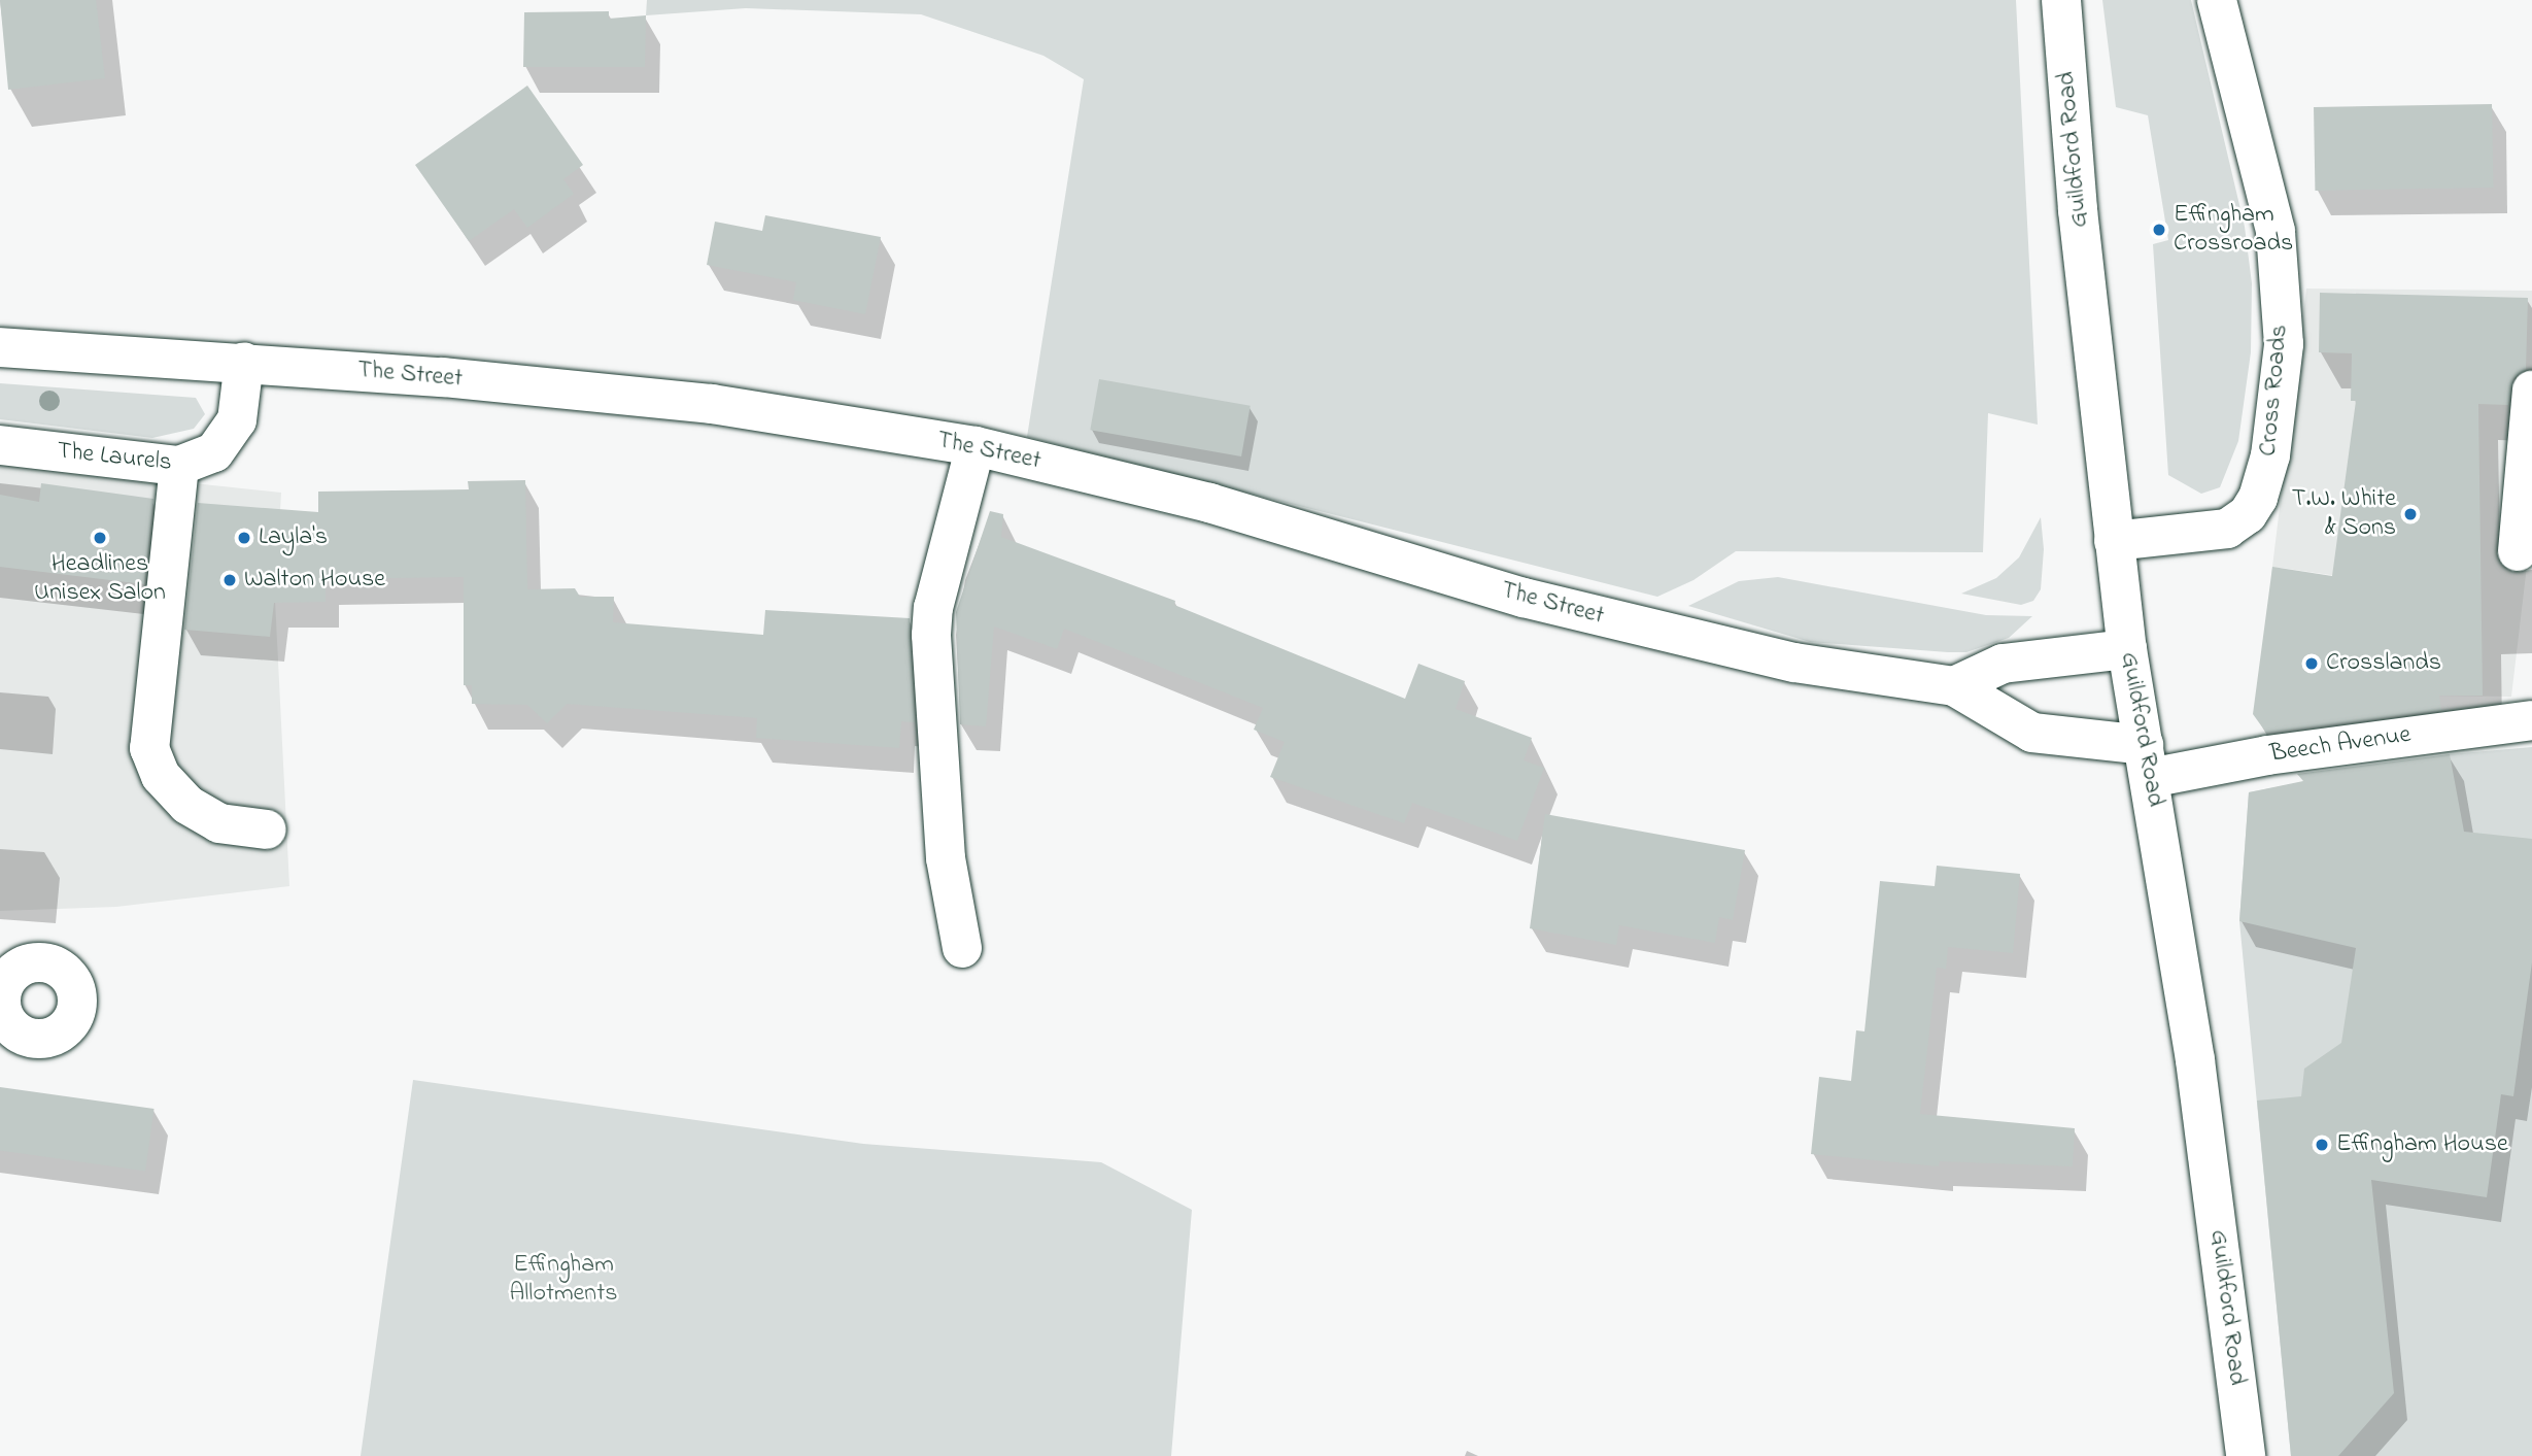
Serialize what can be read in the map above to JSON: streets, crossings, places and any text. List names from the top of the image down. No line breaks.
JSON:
{"streets":{"street":["Guildford Road","The Street","Cross Roads","The Laurels","Beech Avenue"]},"crossings":[["Guildford Road","The Street"],["Guildford Road","Cross Roads"],["Guildford Road","Beech Avenue"],["The Street","The Laurels"],["The Street","Beech Avenue"]],"parks":["Effingham Allotments"],"places":["Effingham Crossroads","T.W. White & Sons","Headlines Unisex Salon","Layla's","Walton House","Crosslands","Effingham House"]}
